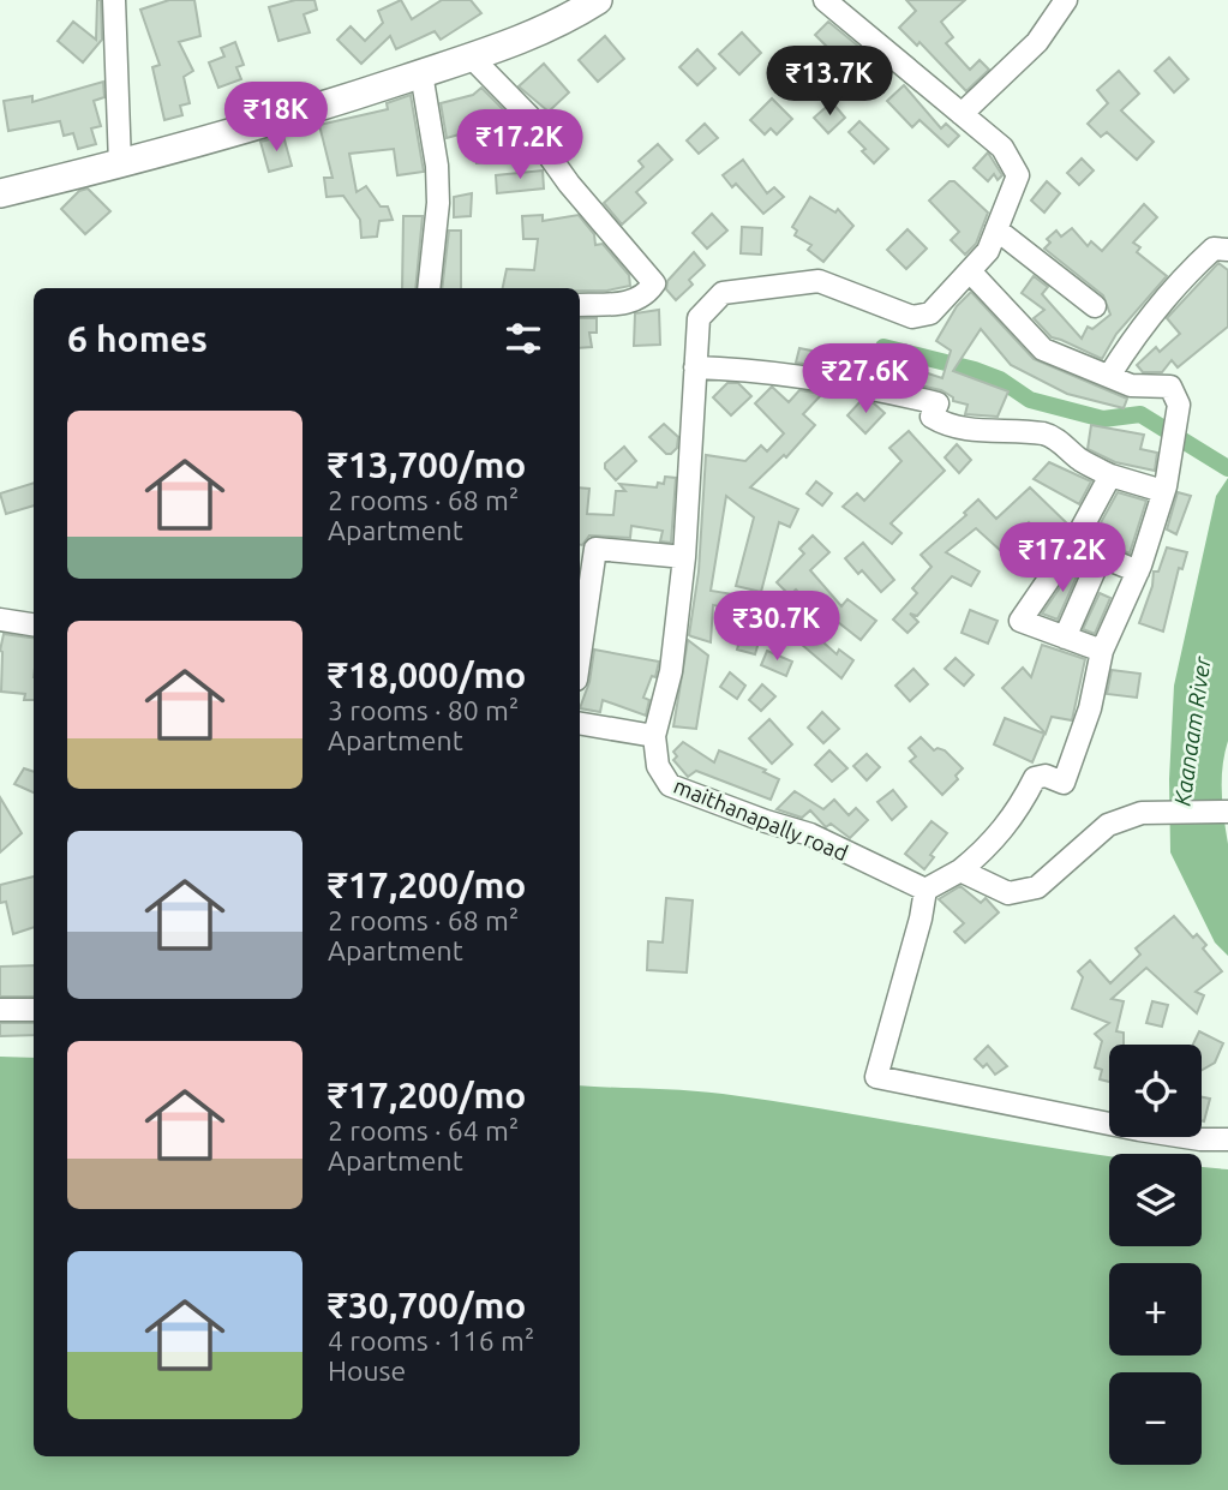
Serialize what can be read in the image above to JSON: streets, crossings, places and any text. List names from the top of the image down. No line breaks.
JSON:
{"streets":{"street":["maithanapally road"]},"water":["Kaanaam River"],"page":{"price":["₹13.7K","₹18K","₹17.2K","₹27.6K","₹17.2K","₹30.7K"],"heading":"6 homes","list":[{"name":"₹13,700/mo","note":"2 rooms · 68 m² · Apartment"},{"name":"₹18,000/mo","note":"3 rooms · 80 m² · Apartment"},{"name":"₹17,200/mo","note":"2 rooms · 68 m² · Apartment"},{"name":"₹17,200/mo","note":"2 rooms · 64 m² · Apartment"},{"name":"₹30,700/mo","note":"4 rooms · 116 m² · House"}],"map_buttons":["+","−"]}}
